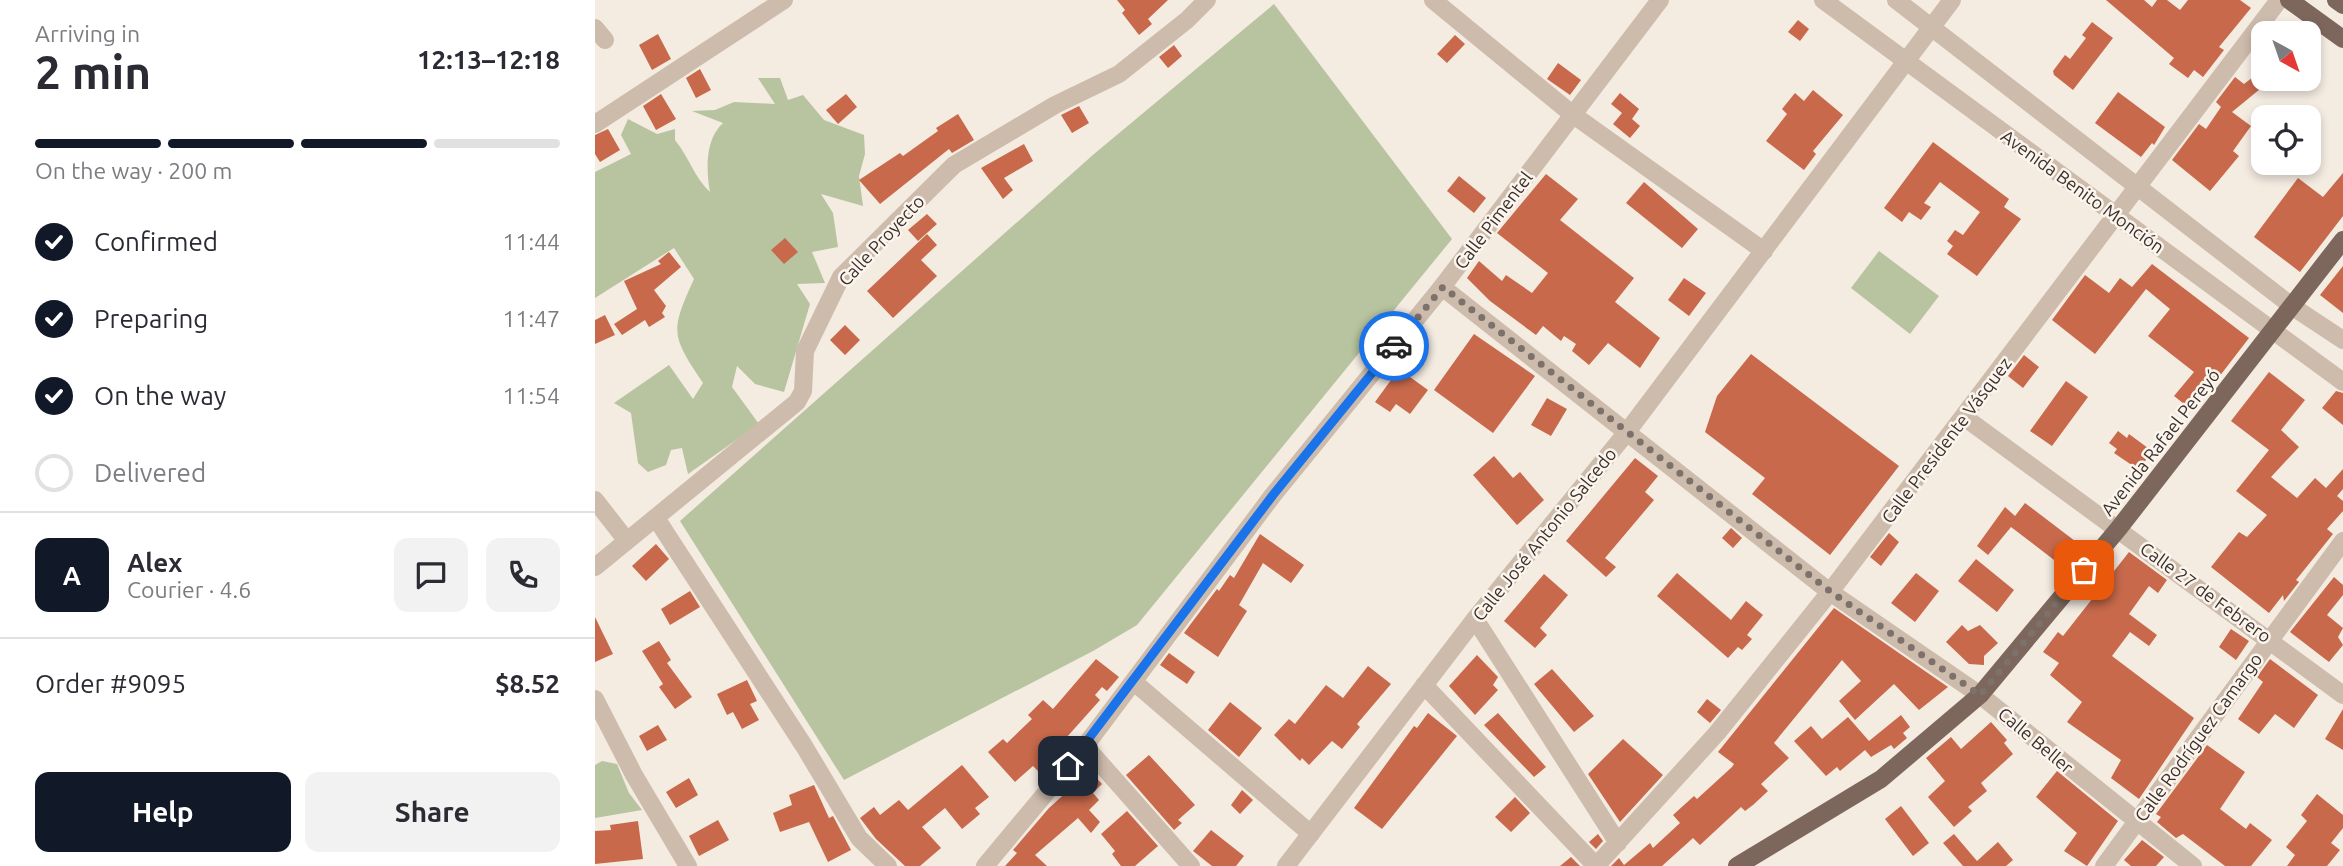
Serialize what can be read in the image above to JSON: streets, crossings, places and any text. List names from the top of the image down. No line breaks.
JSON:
{"streets":{"main road":["Avenida Rafael Pereyó"],"street":["Avenida Benito Monción","Calle Pimentel","Calle Proyecto","Calle Presidente Vásquez","Calle José Antonio Salcedo","Calle 27 de Febrero","Calle Rodríguez Camargo","Calle Beller"]},"crossings":[["Avenida Benito Monción","Calle Presidente Vásquez"],["Avenida Benito Monción","Avenida Rafael Pereyó"],["Avenida Benito Monción","Calle José Antonio Salcedo"],["Calle Pimentel","Calle Beller"],["Calle Presidente Vásquez","Calle 27 de Febrero"],["Calle Presidente Vásquez","Calle Beller"],["Avenida Rafael Pereyó","Calle 27 de Febrero"],["Avenida Rafael Pereyó","Calle Beller"],["Calle José Antonio Salcedo","Calle Beller"],["Calle 27 de Febrero","Calle Rodríguez Camargo"],["Calle Rodríguez Camargo","Calle Beller"]],"north":"bottom right","page":{"heading":["2 min","Arriving in","12:13–12:18"],"panel":["Alex","Courier · 4.6","Order #9095","$8.52"],"bar":"On the way · 200 m","list":[["Confirmed","11:44"],["Preparing","11:47"],["On the way","11:54"],"Delivered"],"round":"A","buttons":["Help","Share"]}}
